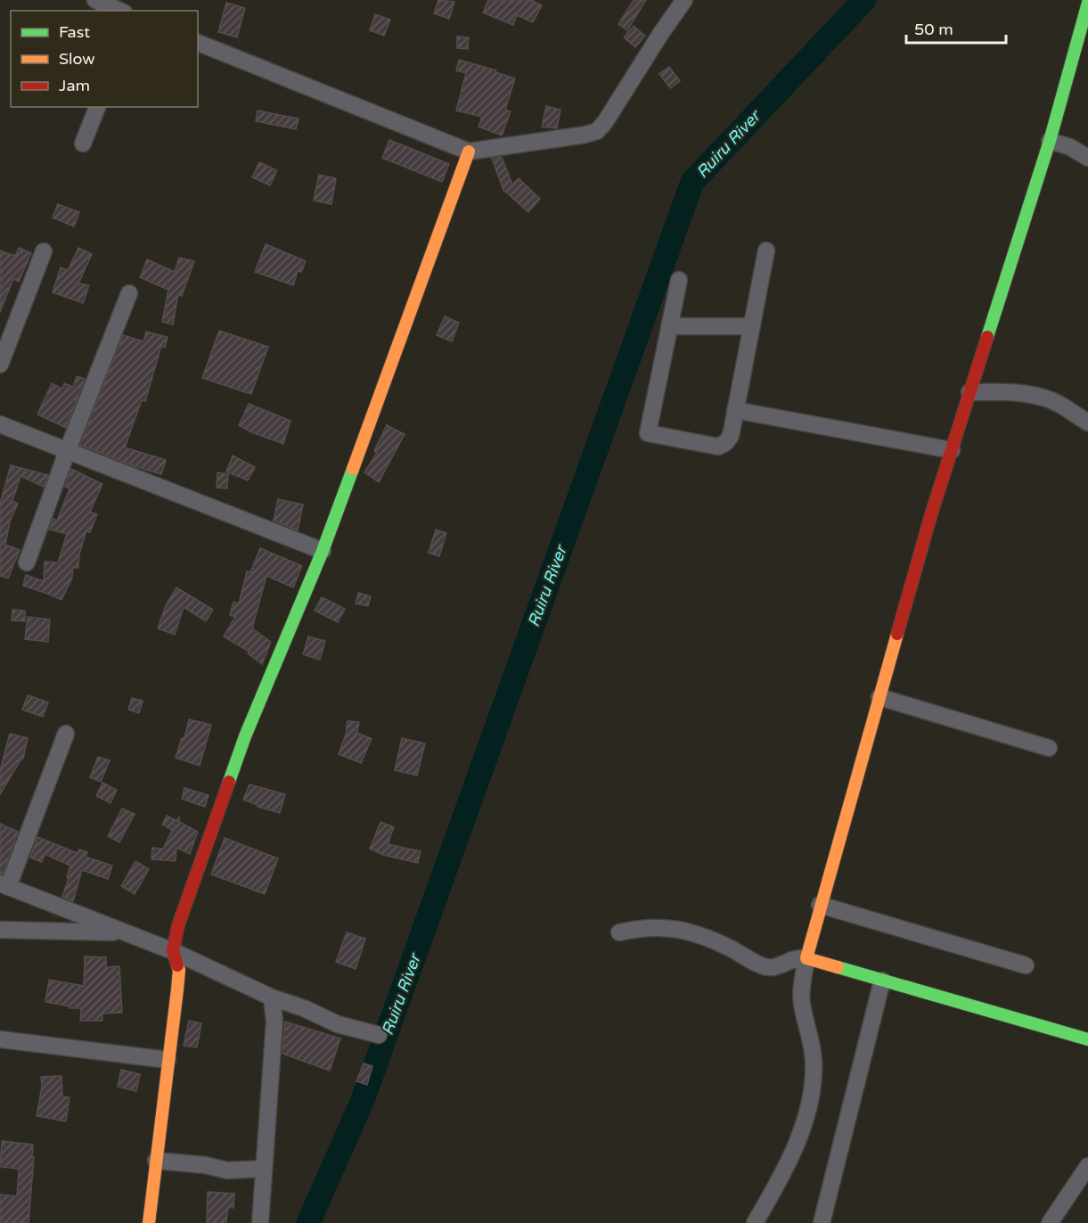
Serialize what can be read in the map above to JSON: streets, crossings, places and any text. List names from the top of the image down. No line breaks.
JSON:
{"water":["Ruiru River"],"legend":["Fast","Slow","Jam"],"scale_bar":"50 m"}
